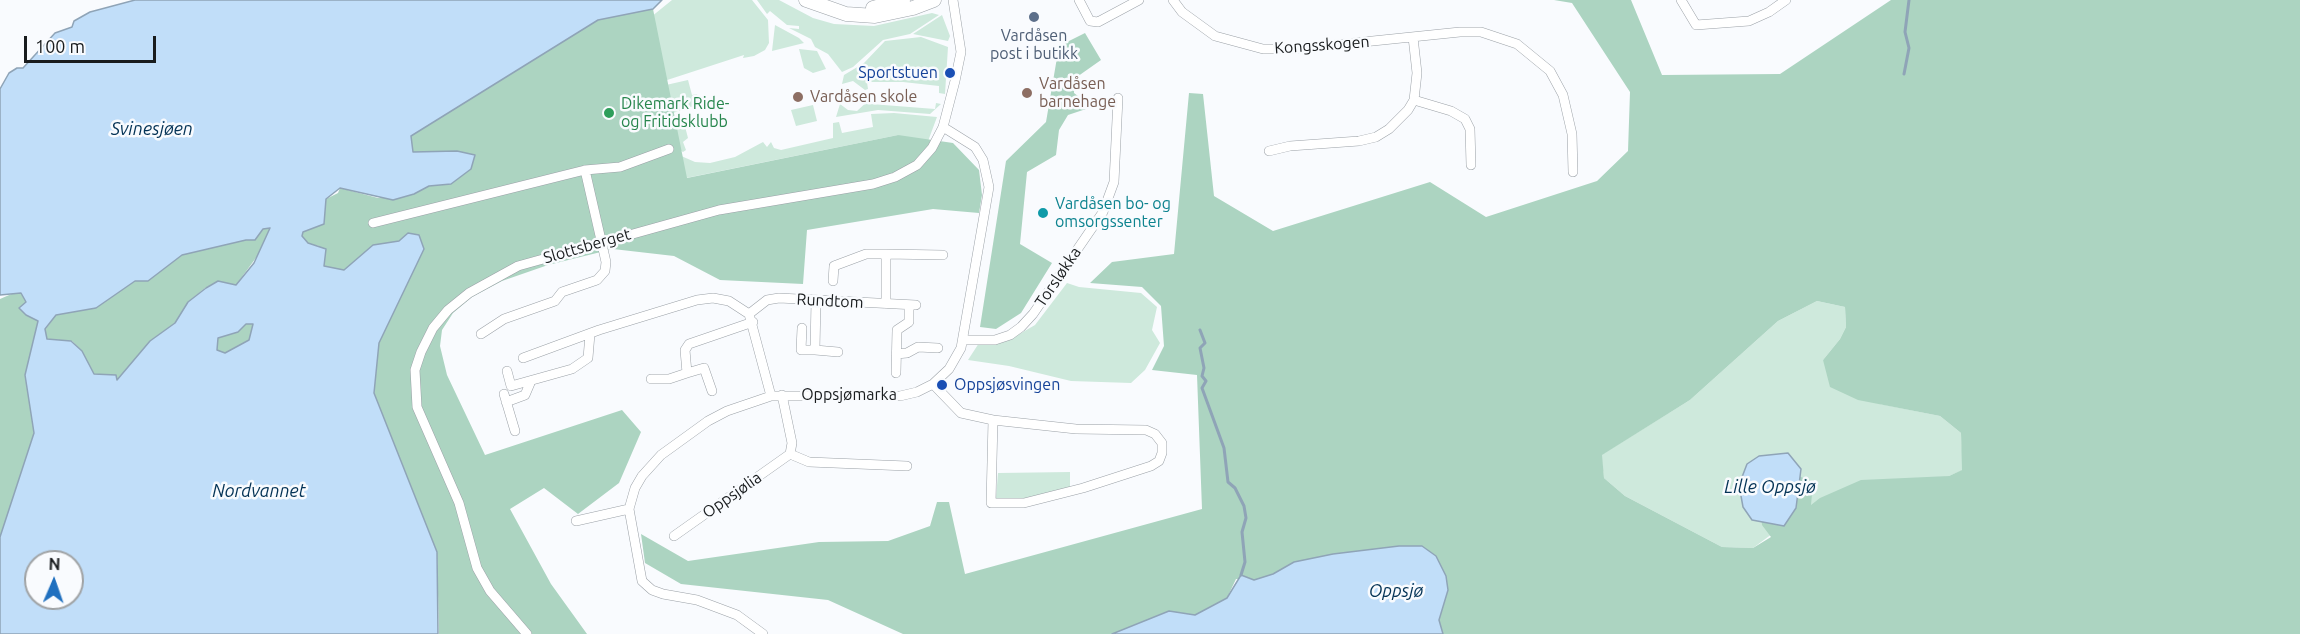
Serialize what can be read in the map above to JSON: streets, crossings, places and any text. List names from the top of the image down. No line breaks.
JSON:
{"streets":{"street":["Kongsskogen","Slottsberget","Torsløkka","Rundtom","Oppsjømarka","Oppsjølia"]},"crossings":[["Slottsberget","Oppsjømarka"],["Torsløkka","Oppsjømarka"]],"water":["Svinesjøen","Lille Oppsjø","Nordvannet","Oppsjø"],"places":["Vardåsen post i butikk","Sportstuen","Vardåsen barnehage","Vardåsen skole","Dikemark Ride- og Fritidsklubb","Vardåsen bo- og omsorgssenter","Oppsjøsvingen"],"scale_bar":"100 m","north":"top"}
